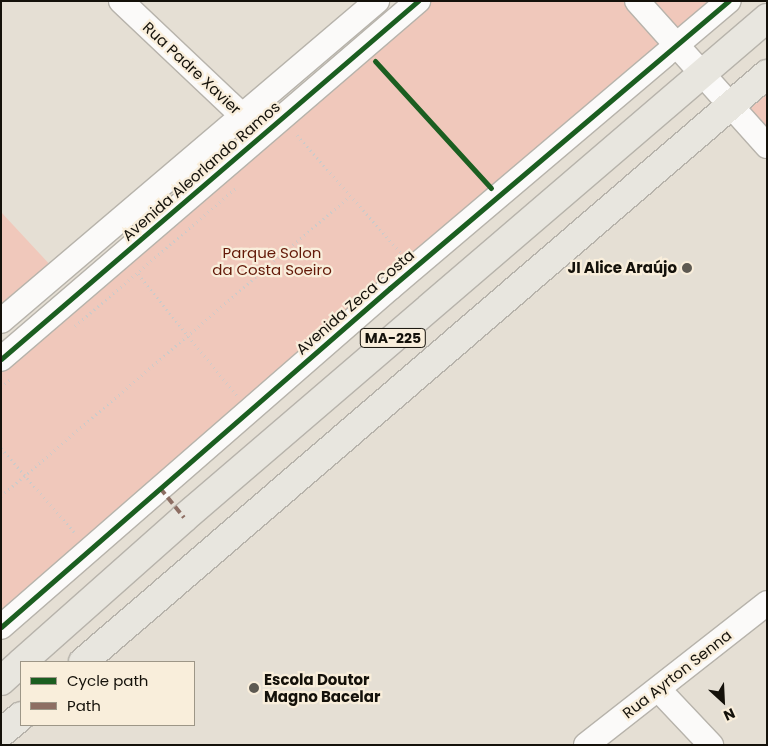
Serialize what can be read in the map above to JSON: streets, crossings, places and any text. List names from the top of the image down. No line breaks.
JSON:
{"streets":{"main road":["MA-225"],"street":["Rua Padre Xavier","Avenida Aleorlando Ramos","Avenida Zeca Costa","Rua Ayrton Senna"]},"crossings":[["Rua Padre Xavier","Avenida Aleorlando Ramos"]],"parks":["Parque Solon da Costa Soeiro"],"places":["JI Alice Araújo","Escola Doutor Magno Bacelar"],"legend":["Cycle path","Path"],"north":"bottom right"}
